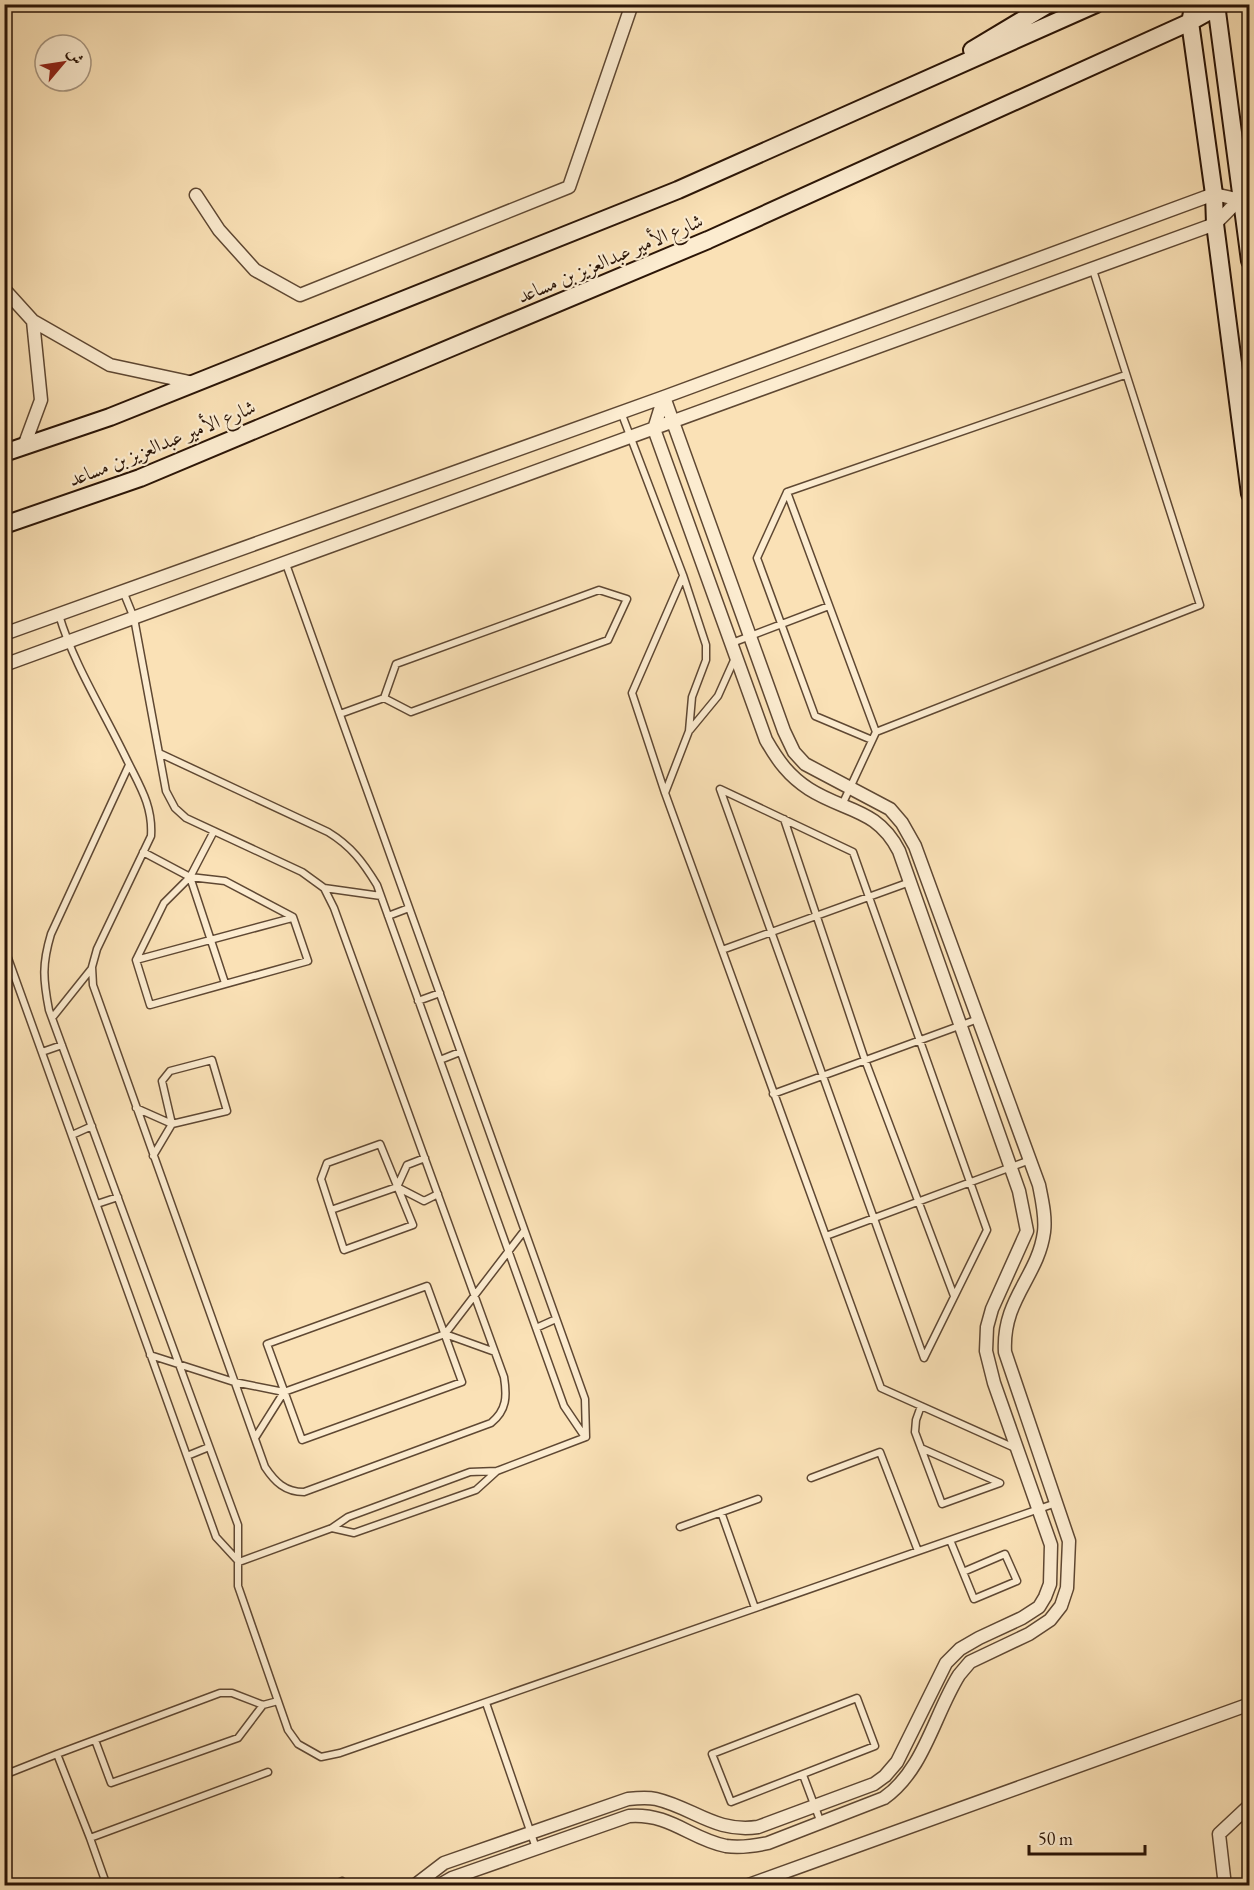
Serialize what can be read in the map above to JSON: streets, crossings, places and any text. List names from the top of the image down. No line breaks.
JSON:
{"streets":{"street":["شارع الأمير عبدالعزيز بن مساعد"]},"scale_bar":"50 m","north":"top right"}
